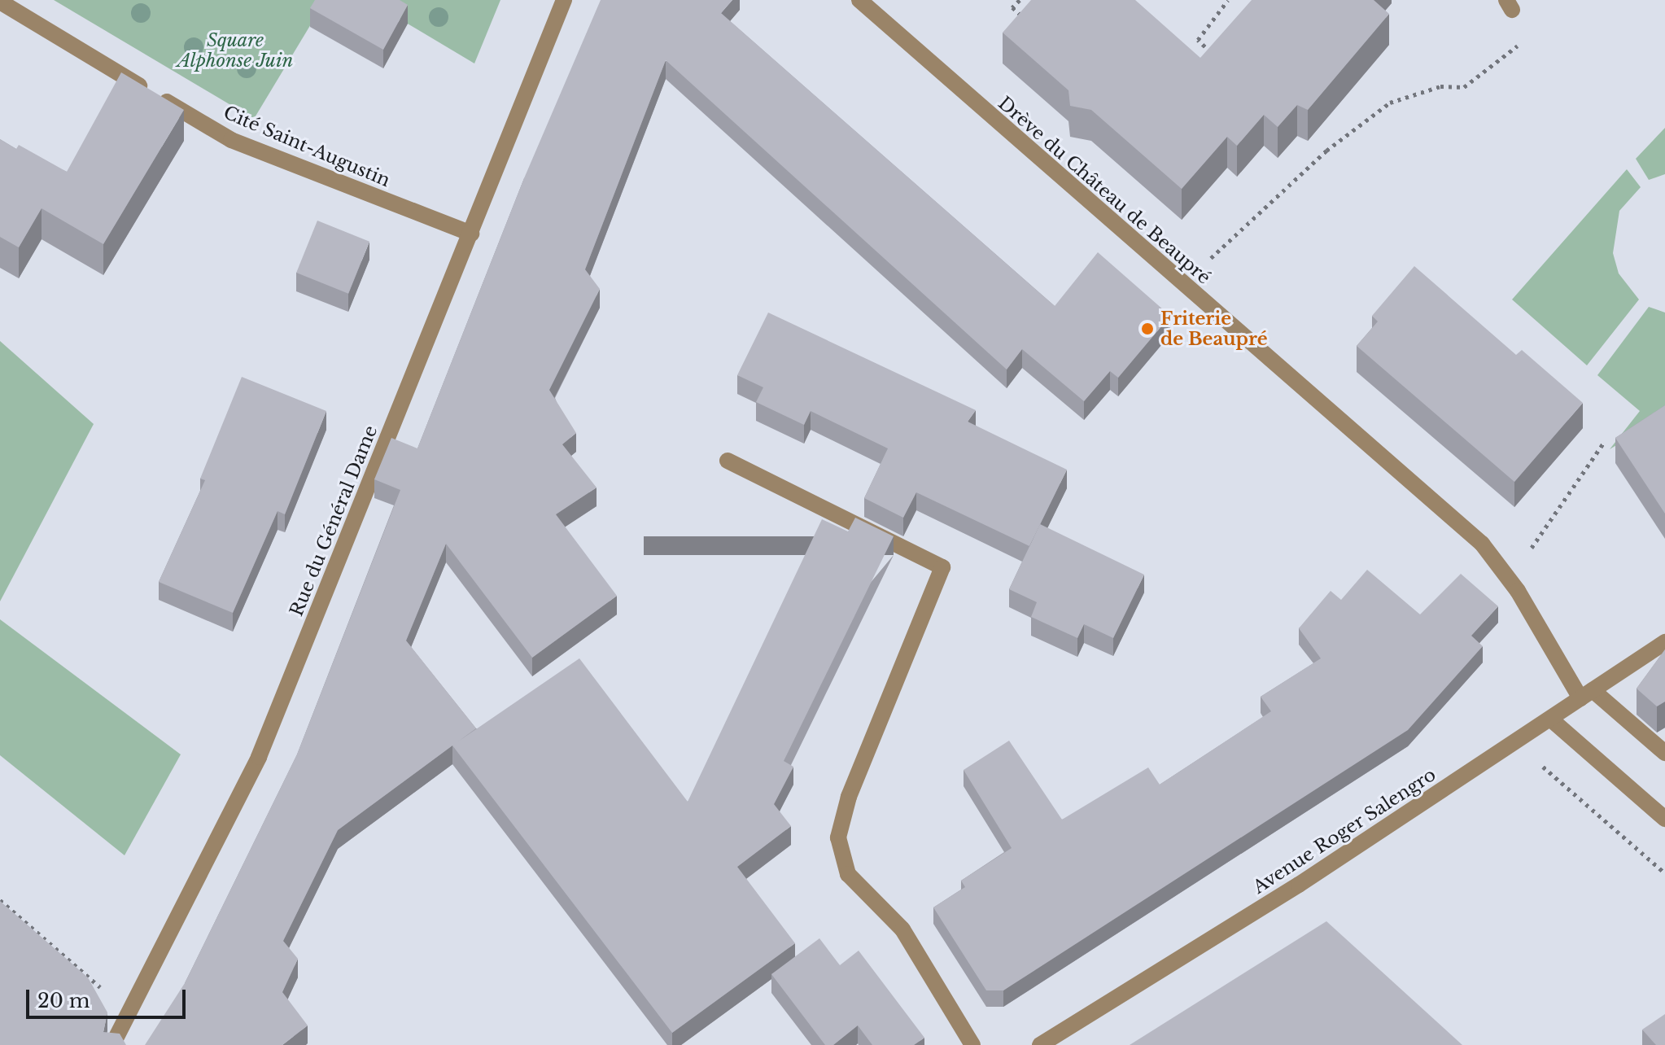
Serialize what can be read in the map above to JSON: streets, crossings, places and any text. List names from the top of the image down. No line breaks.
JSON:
{"streets":{"street":["Cité Saint-Augustin","Drève du Château de Beaupré","Rue du Général Dame","Avenue Roger Salengro"]},"crossings":[["Cité Saint-Augustin","Rue du Général Dame"],["Drève du Château de Beaupré","Avenue Roger Salengro"]],"parks":["Square Alphonse Juin"],"places":["Friterie de Beaupré"],"scale_bar":"20 m"}
